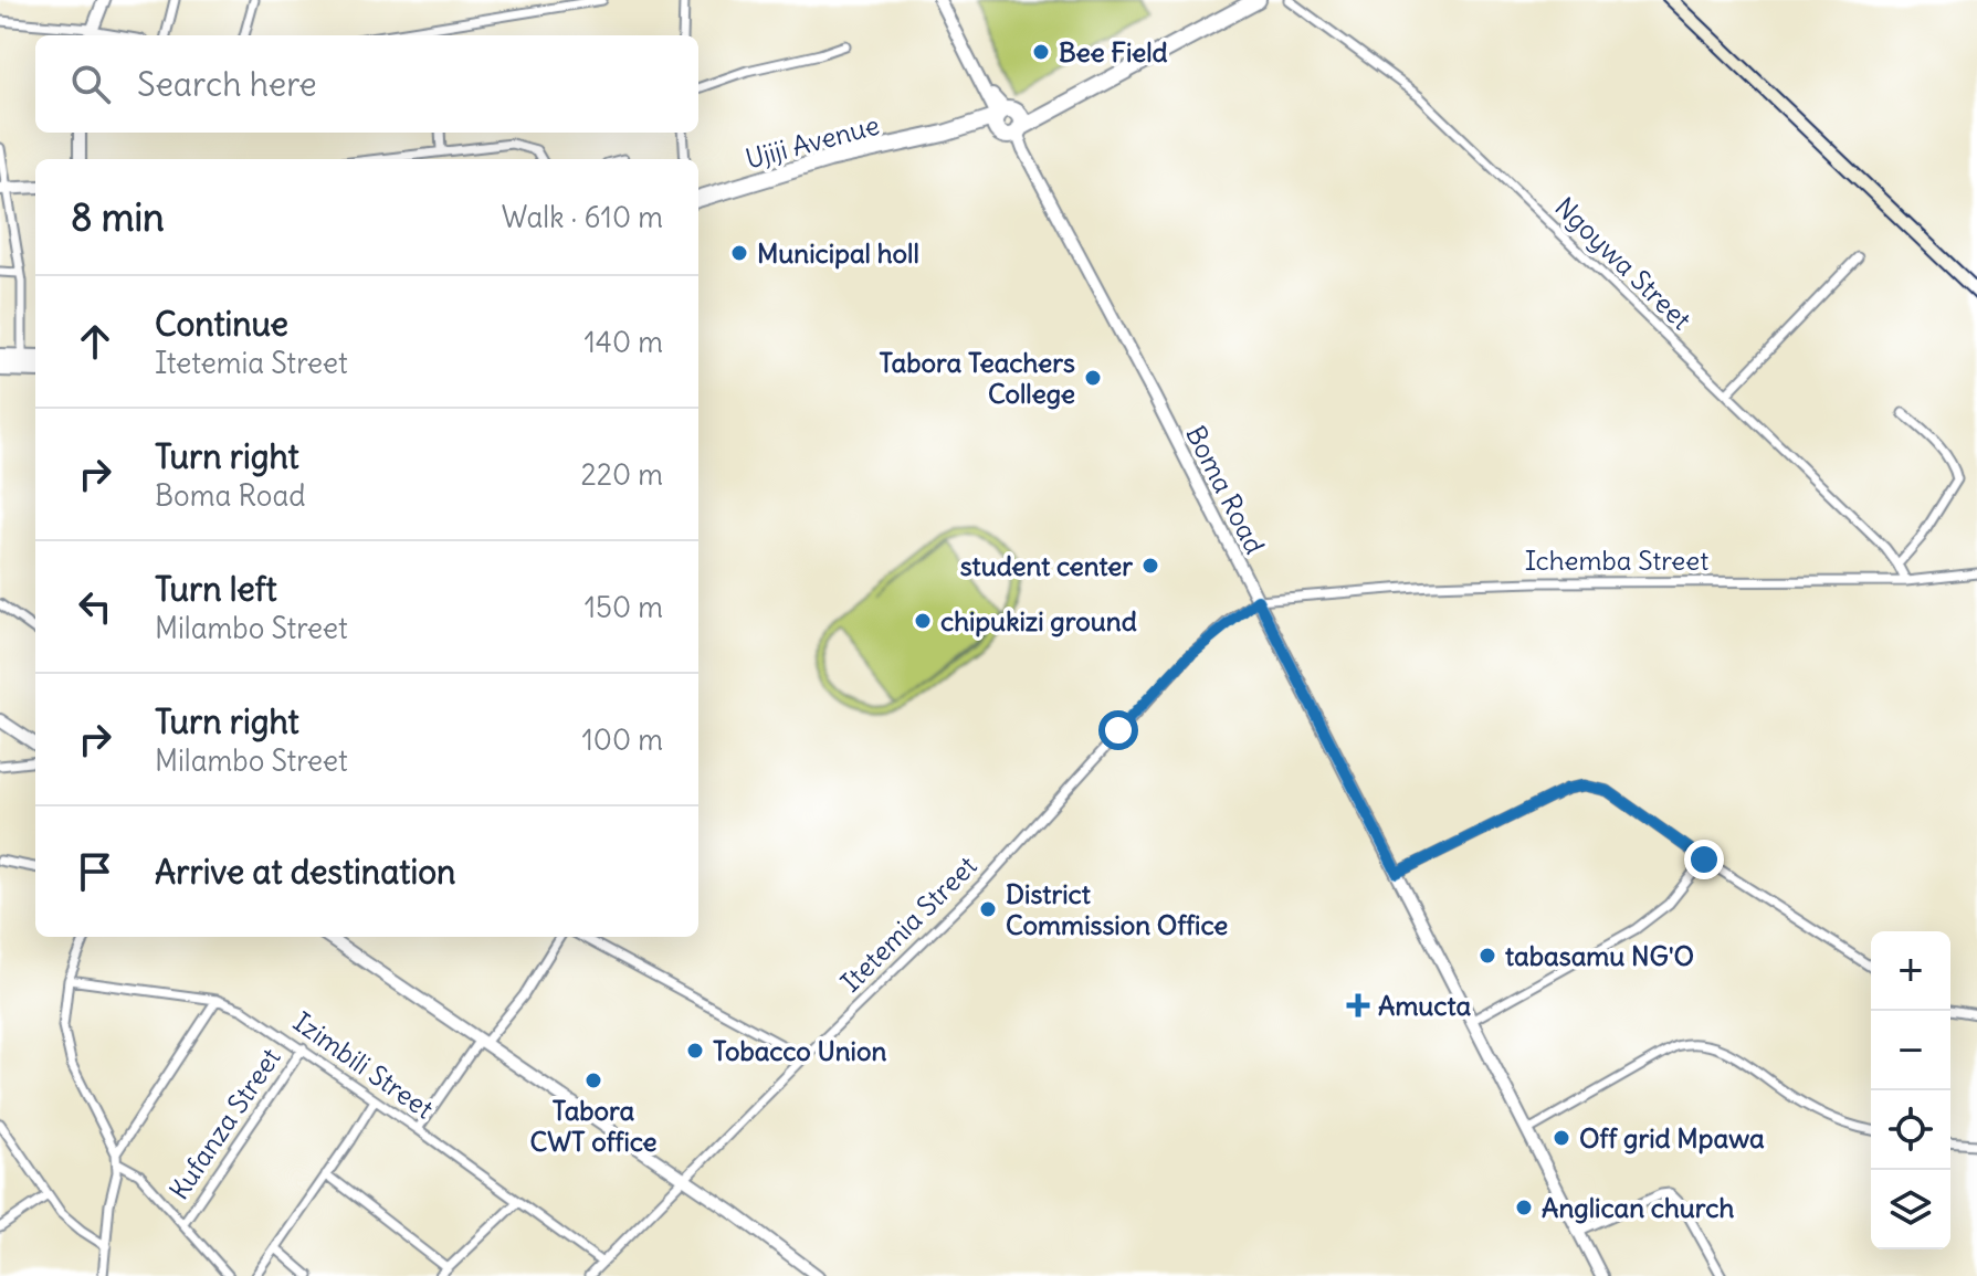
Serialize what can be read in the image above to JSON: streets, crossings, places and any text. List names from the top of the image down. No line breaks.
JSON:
{"streets":{"highway":["Ujiji Avenue"],"main road":["Boma Road"],"street":["Ngoywa Street","Ichemba Street","Itetemia Street","Izimbili Street","Kufanza Street"]},"crossings":[["Ujiji Avenue","Boma Road"],["Ngoywa Street","Ichemba Street"],["Boma Road","Ichemba Street"],["Boma Road","Itetemia Street"],["Ichemba Street","Itetemia Street"],["Itetemia Street","Izimbili Street"],["Izimbili Street","Kufanza Street"]],"places":{"other":["Bee Field","Municipal holl","Tabora Teachers College","student center","chipukizi ground","District Commission Office","tabasamu NG'O","Tobacco Union","Tabora CWT office","Off grid Mpawa","Anglican church"],"health":["Amucta"]},"page":{"search":"Search here","heading":["8 min","Walk · 610 m"],"list":[["Continue","Itetemia Street","140 m"],["Turn right","Boma Road","220 m"],["Turn left","Milambo Street","150 m"],["Turn right","Milambo Street","100 m"],"Arrive at destination"],"map_buttons":["+","−"]}}
